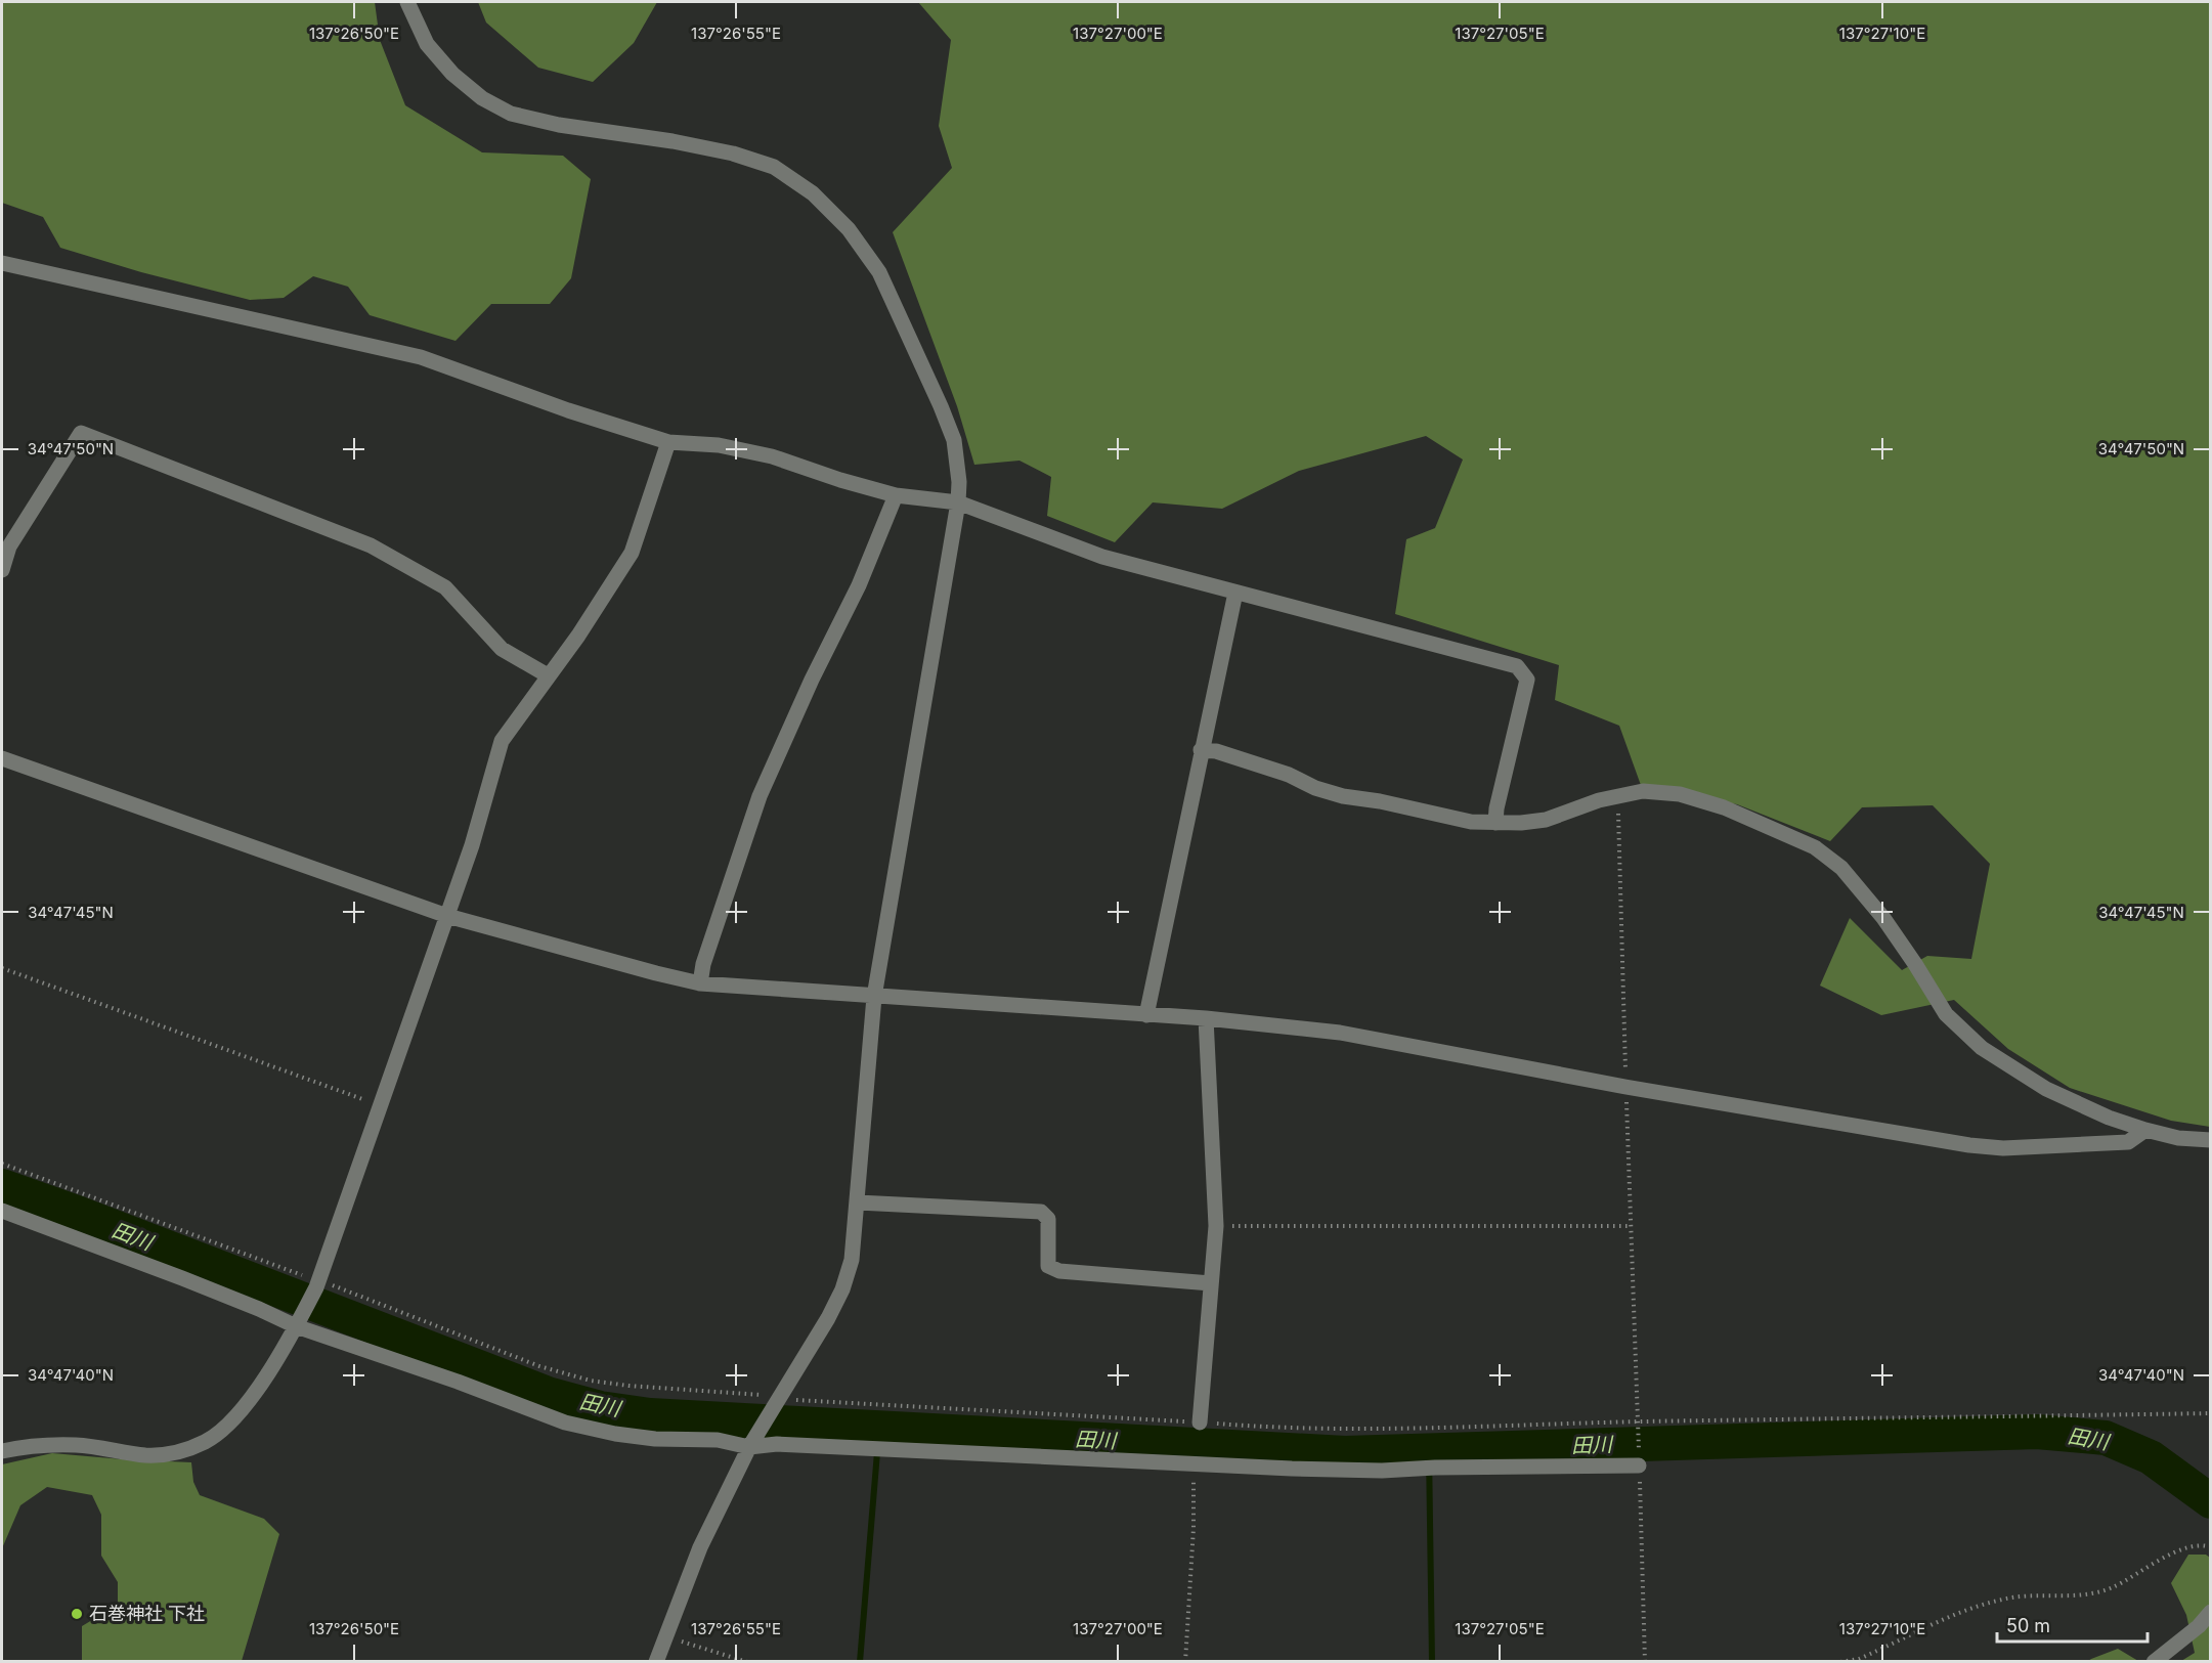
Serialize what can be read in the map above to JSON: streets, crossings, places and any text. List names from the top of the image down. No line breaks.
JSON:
{"water":["田川"],"places":["石巻神社 下社"],"scale_bar":"50 m","coordinates":["137°26'50\"E","137°26'55\"E","137°27'00\"E","137°27'05\"E","137°27'10\"E","34°47'50\"N","34°47'45\"N","34°47'40\"N"]}
